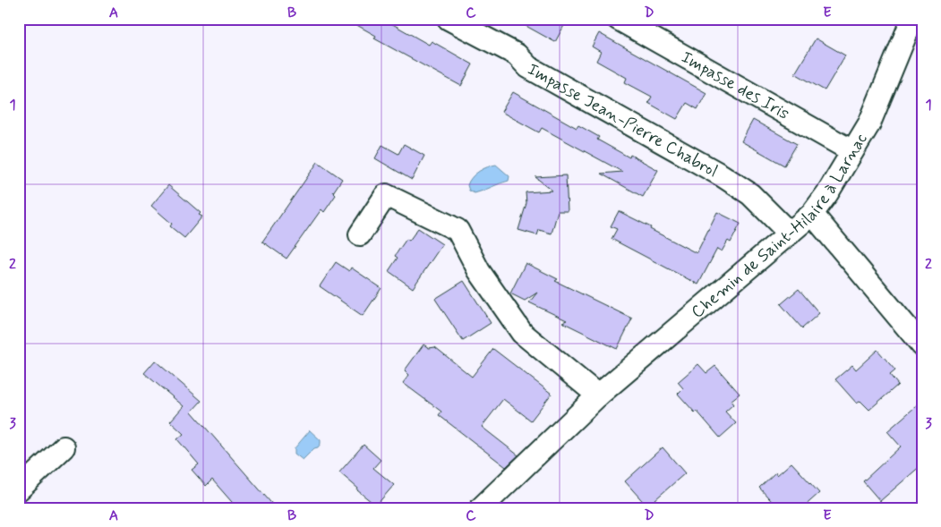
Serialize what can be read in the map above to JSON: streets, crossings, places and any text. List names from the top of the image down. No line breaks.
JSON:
{"streets":{"street":["Impasse des Iris","Impasse Jean-Pierre Chabrol","Chemin de Saint-Hilaire à Larnac"]},"crossings":[["Impasse des Iris","Chemin de Saint-Hilaire à Larnac"],["Impasse Jean-Pierre Chabrol","Chemin de Saint-Hilaire à Larnac"]],"grid":{"columns":["A","B","C","D","E"],"rows":["1","2","3"]}}
